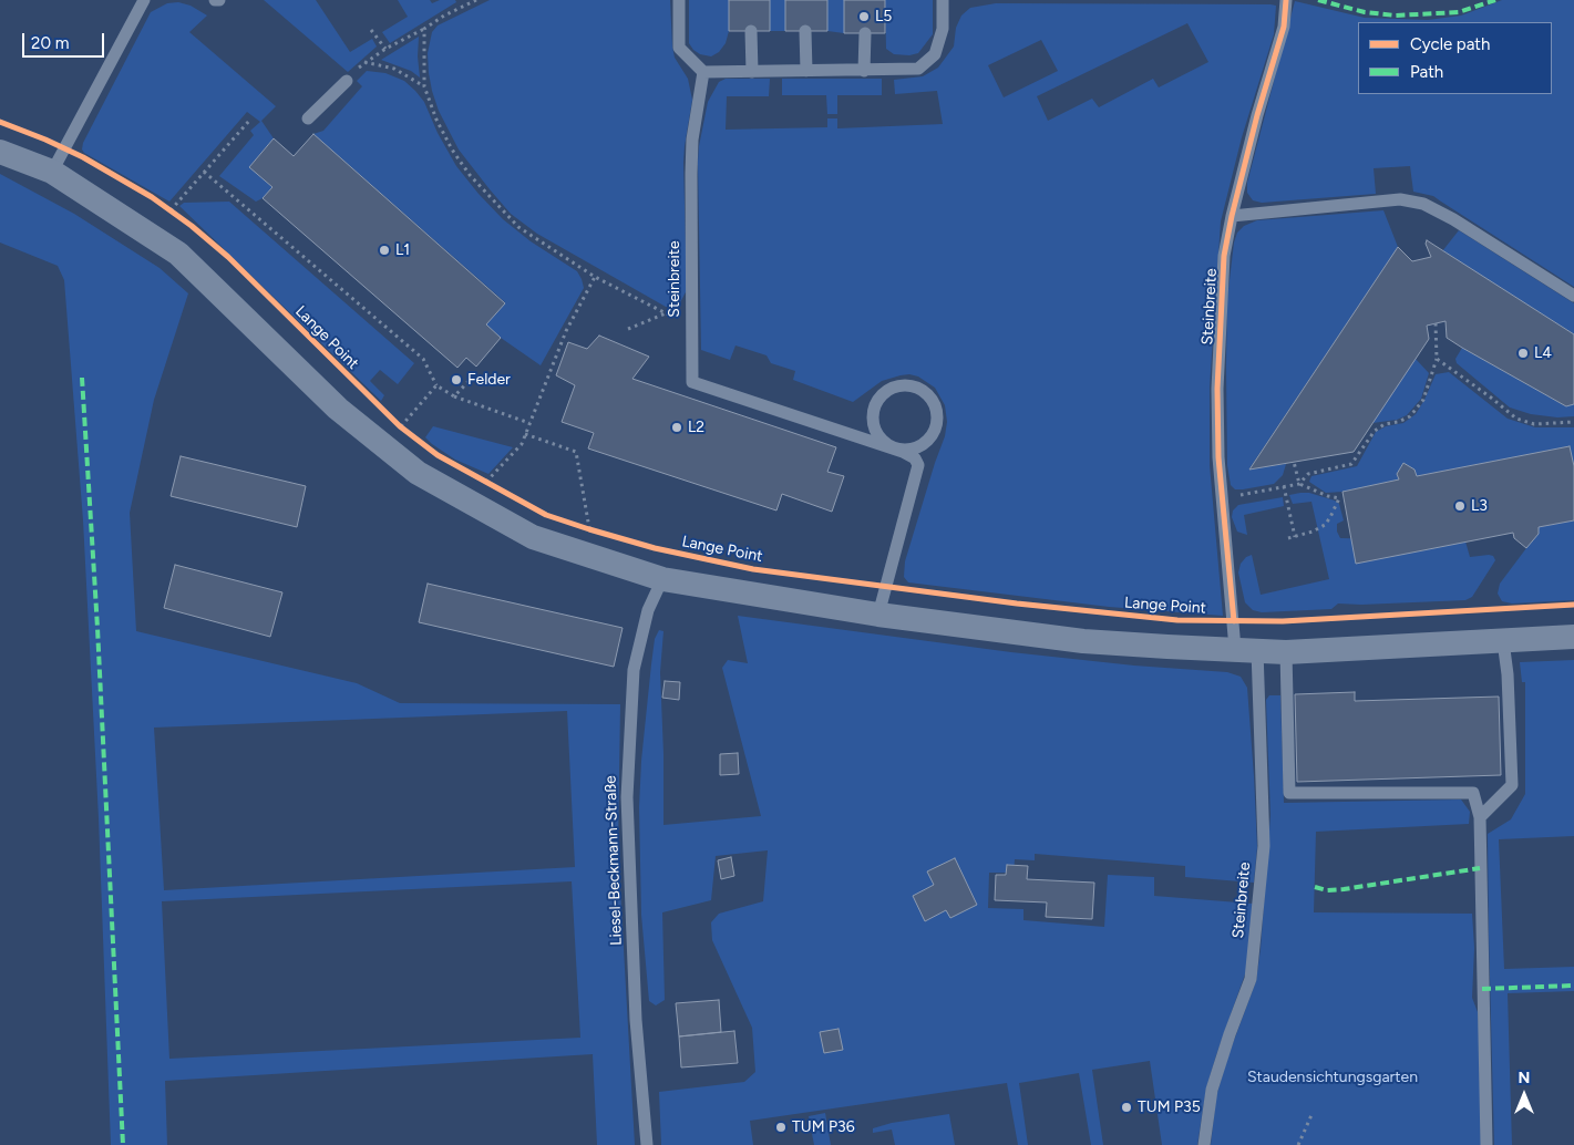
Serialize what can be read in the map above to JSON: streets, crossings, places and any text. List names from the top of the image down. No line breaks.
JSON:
{"streets":{"lane":["Steinbreite","Liesel-Beckmann-Straße"],"cycle path":["Lange Point"]},"parks":["Staudensichtungsgarten"],"places":["L5","L1","L4","Felder","L2","L3","TUM P35","TUM P36"],"legend":["Cycle path","Path"],"scale_bar":"20 m","north":"top"}
